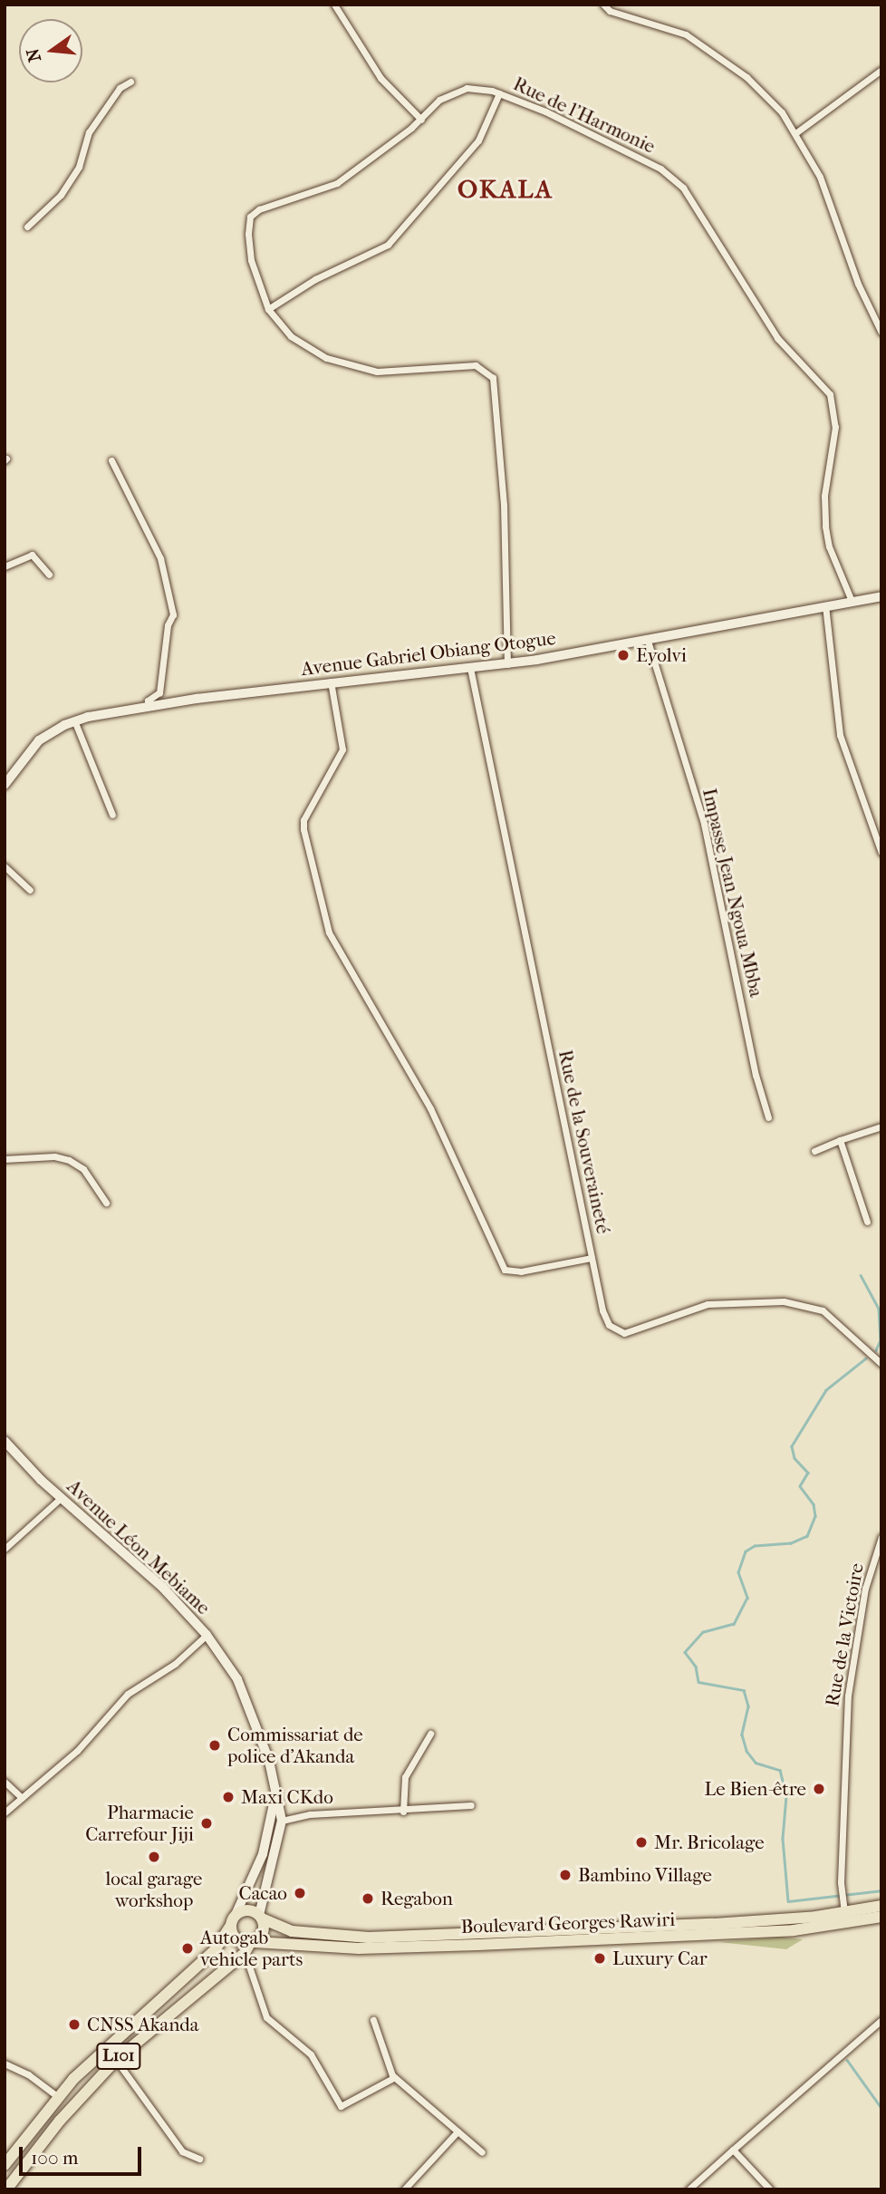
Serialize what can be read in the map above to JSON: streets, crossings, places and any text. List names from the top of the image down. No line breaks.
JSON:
{"streets":{"main road":["Boulevard Georges Rawiri","L101"],"street":["Rue de l'Harmonie","Avenue Gabriel Obiang Otogue","Impasse Jean Ngoua Mbba","Rue de la Souveraineté","Avenue Léon Mebiame","Rue de la Victoire"]},"crossings":[["Rue de l'Harmonie","Avenue Gabriel Obiang Otogue"],["Avenue Gabriel Obiang Otogue","Impasse Jean Ngoua Mbba"],["Avenue Gabriel Obiang Otogue","Rue de la Souveraineté"],["Rue de la Victoire","Boulevard Georges Rawiri"],["Boulevard Georges Rawiri","L101"]],"districts":["OKALA"],"places":["Eyolvi","Commissariat de police d'Akanda","Le Bien-être","Maxi CKdo","Pharmacie Carrefour Jiji","Mr. Bricolage","local garage workshop","Bambino Village","Cacao","Regabon","Autogab vehicle parts","Luxury Car","CNSS Akanda"],"scale_bar":"100 m","north":"left"}
